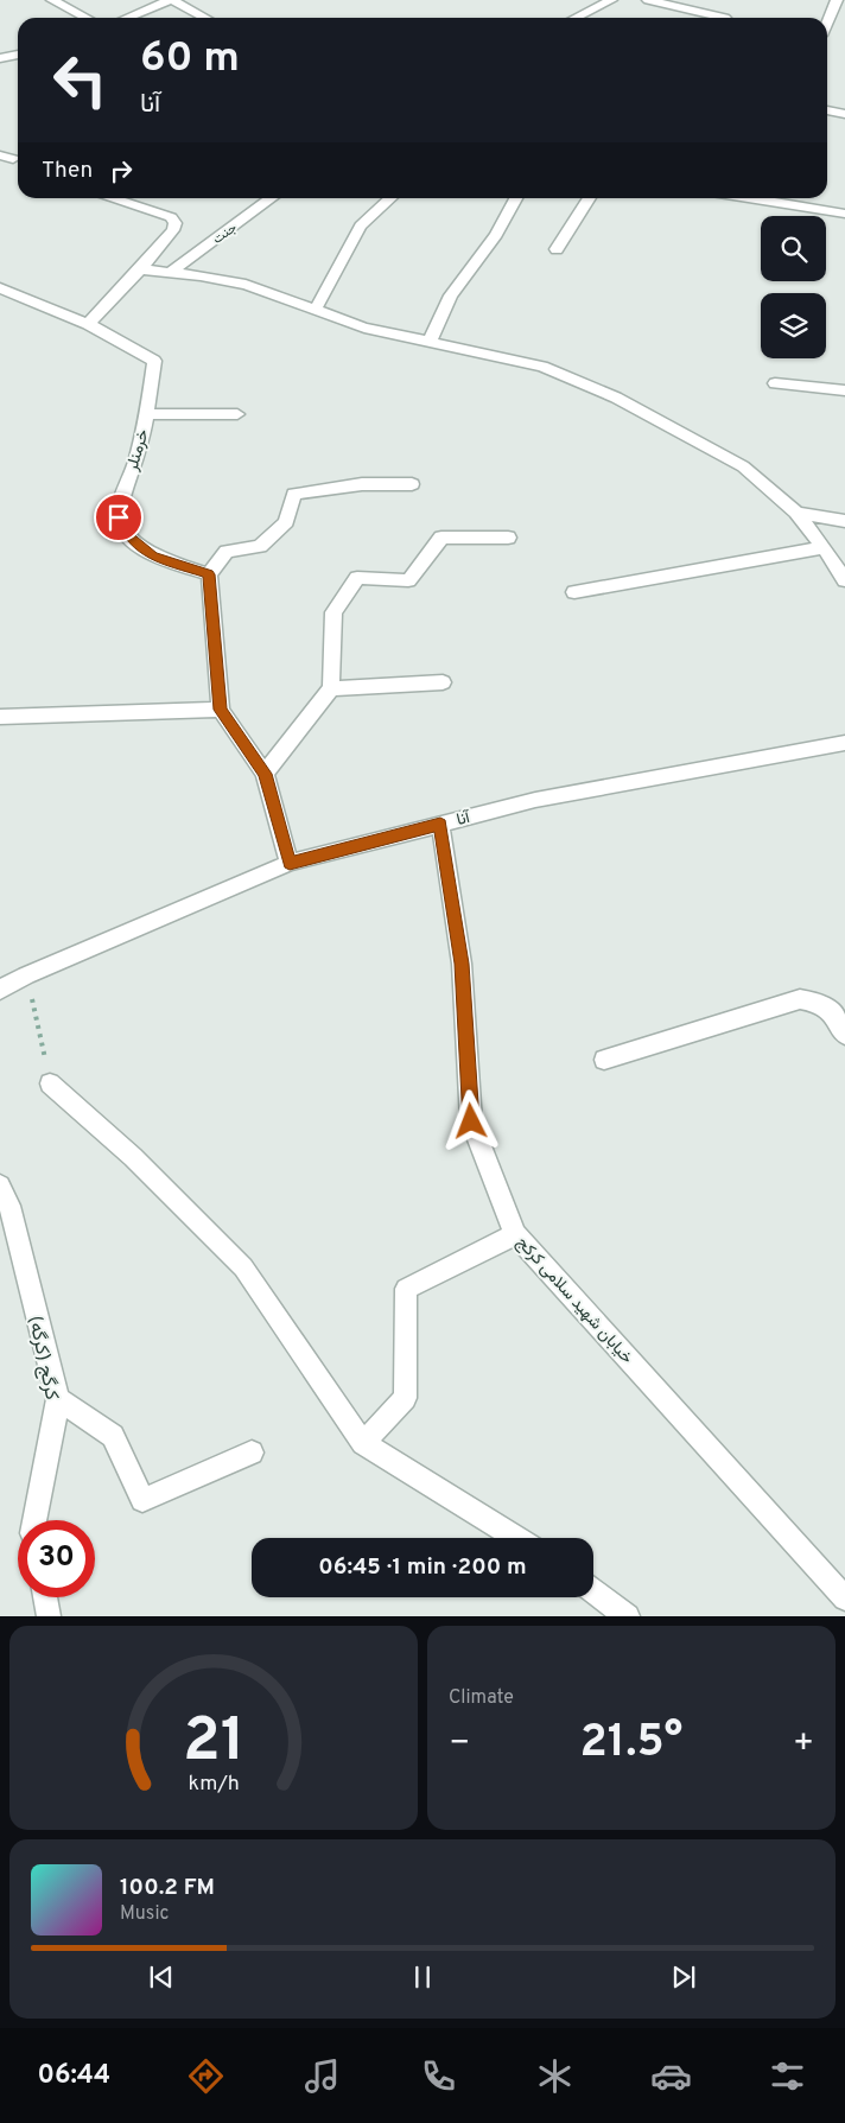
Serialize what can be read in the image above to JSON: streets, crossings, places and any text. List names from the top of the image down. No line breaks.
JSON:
{"streets":{"street":["جنت","خرمنلر","آنا","خیابان شهید سلامی کرکج","کرگج (کرگه)"]},"crossings":[["آنا","خیابان شهید سلامی کرکج"]],"page":{"turn":["60 m","آنا"],"then":"Then","limit":"30","trip":"06:45 · 1 min · 200 m","tile":"Climate","heat":["−","21.5°","+"],"song":["100.2 FM","Music"],"tabs":"06:44","gauge":["21","km/h"]}}
